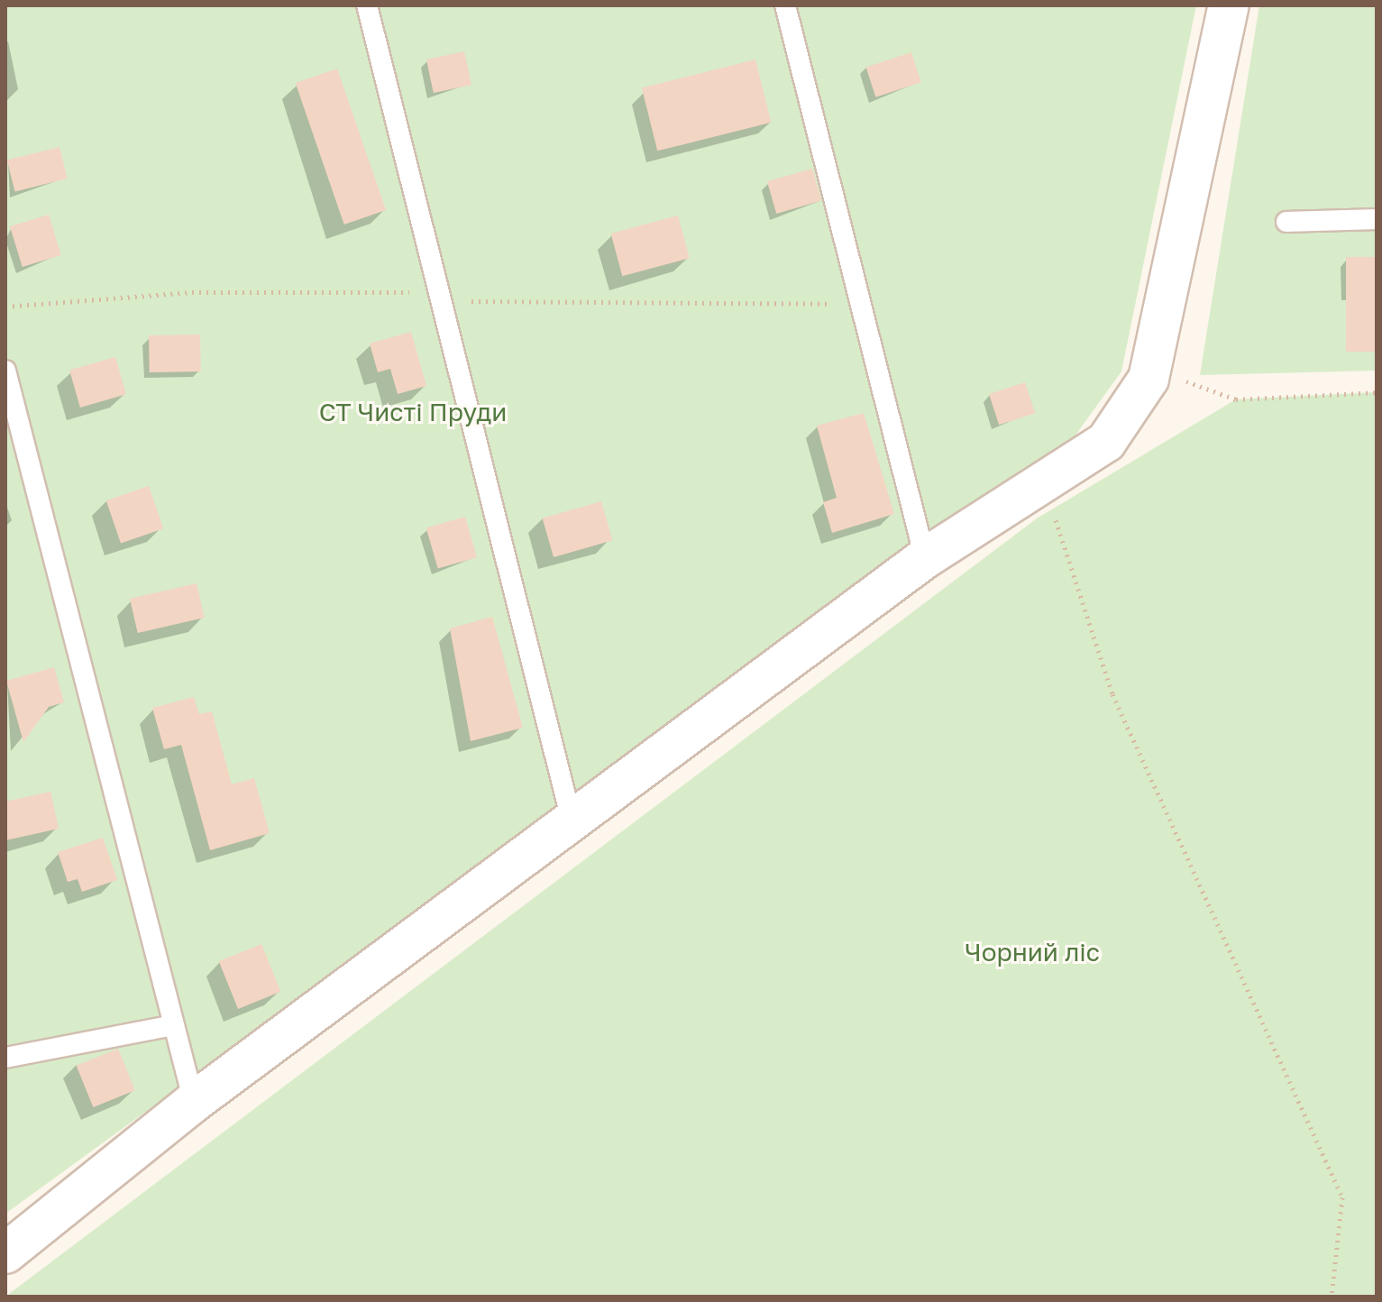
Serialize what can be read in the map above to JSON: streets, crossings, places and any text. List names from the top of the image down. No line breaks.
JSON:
{"parks":["СТ Чисті Пруди","Чорний ліс"]}
